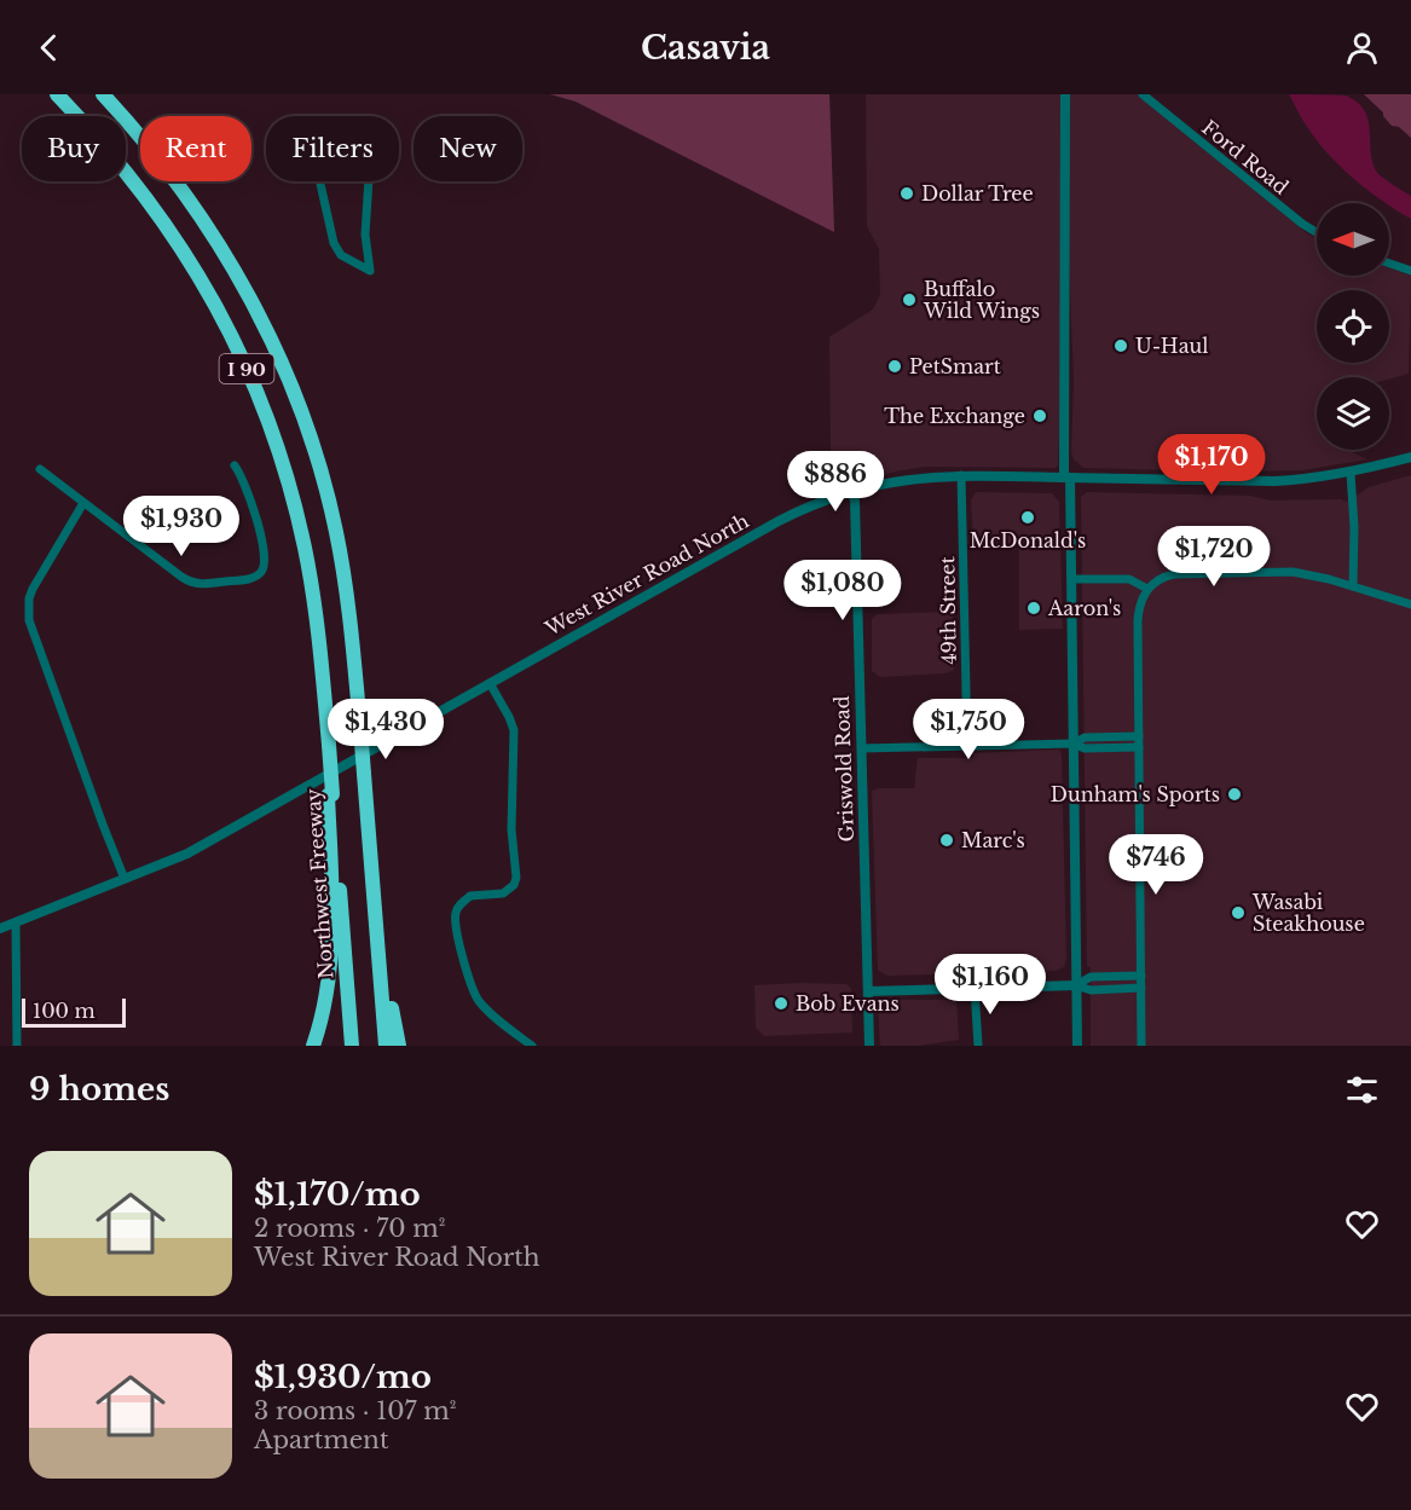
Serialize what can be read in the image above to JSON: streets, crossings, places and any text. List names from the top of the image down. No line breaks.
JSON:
{"streets":{"highway":["I 90","Northwest Freeway"],"street":["Ford Road","West River Road North","49th Street","Griswold Road"]},"crossings":[["I 90","Northwest Freeway"],["West River Road North","49th Street"],["West River Road North","Griswold Road"]],"places":["Dollar Tree","Buffalo Wild Wings","U-Haul","PetSmart","The Exchange","McDonald's","Aaron's","Dunham's Sports","Marc's","Wasabi Steakhouse","Bob Evans"],"scale_bar":"100 m","north":"left","page":{"header":"Casavia","chip":["Buy","Rent","Filters","New"],"price":["$1,170","$886","$1,930","$1,720","$1,080","$1,430","$1,750","$746","$1,160"],"scale":"100 m","heading":"9 homes","list":[{"name":"$1,170/mo","note":"2 rooms · 70 m² · West River Road North"},{"name":"$1,930/mo","note":"3 rooms · 107 m² · Apartment"}]}}
